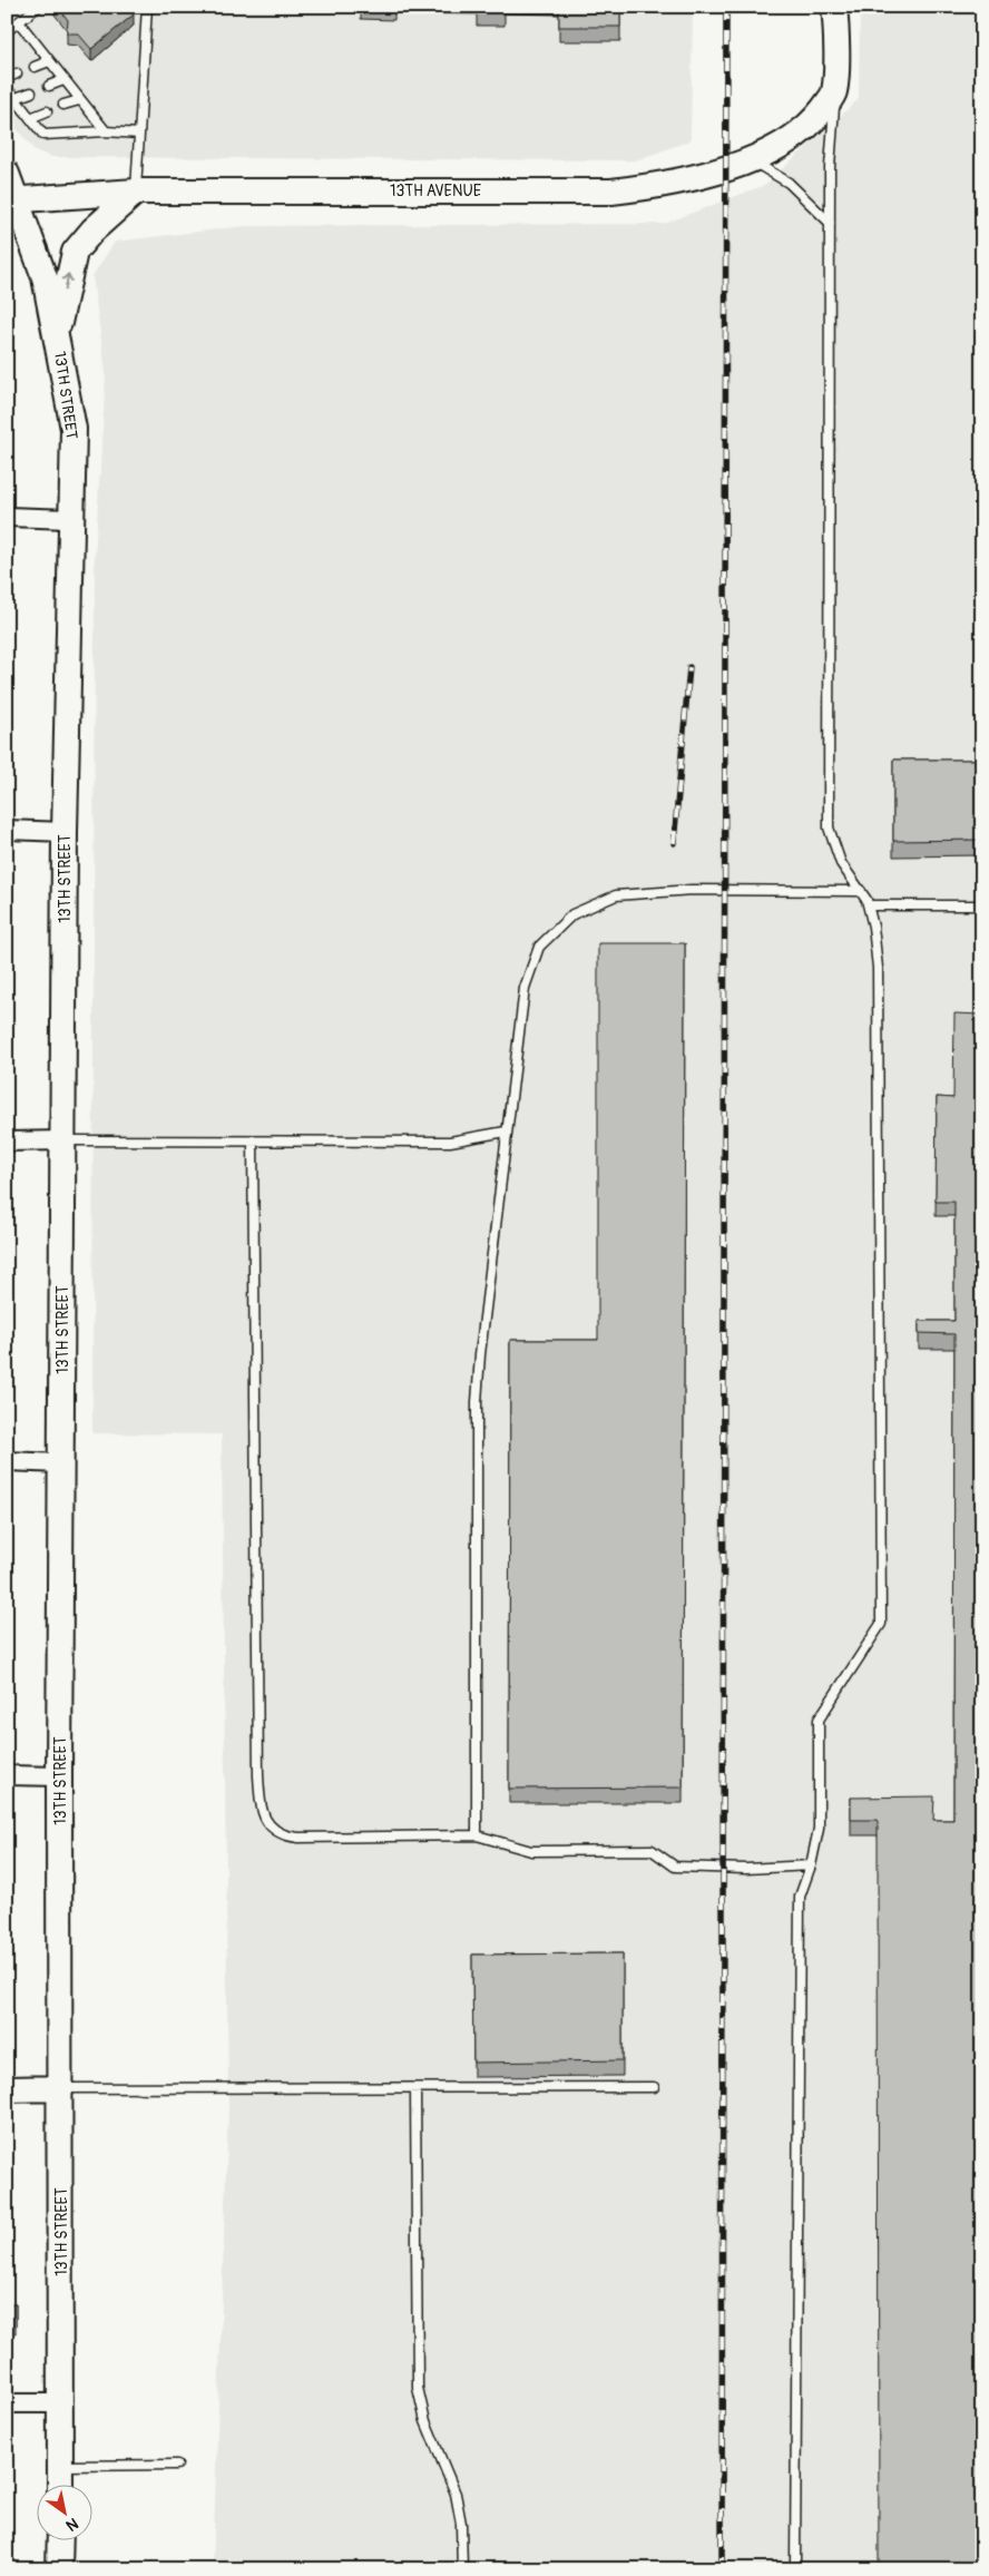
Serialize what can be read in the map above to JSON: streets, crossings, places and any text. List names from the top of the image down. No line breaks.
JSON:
{"streets":{"street":["13TH AVENUE","13TH STREET"]},"crossings":[["13TH AVENUE","13TH STREET"]],"north":"bottom right"}
